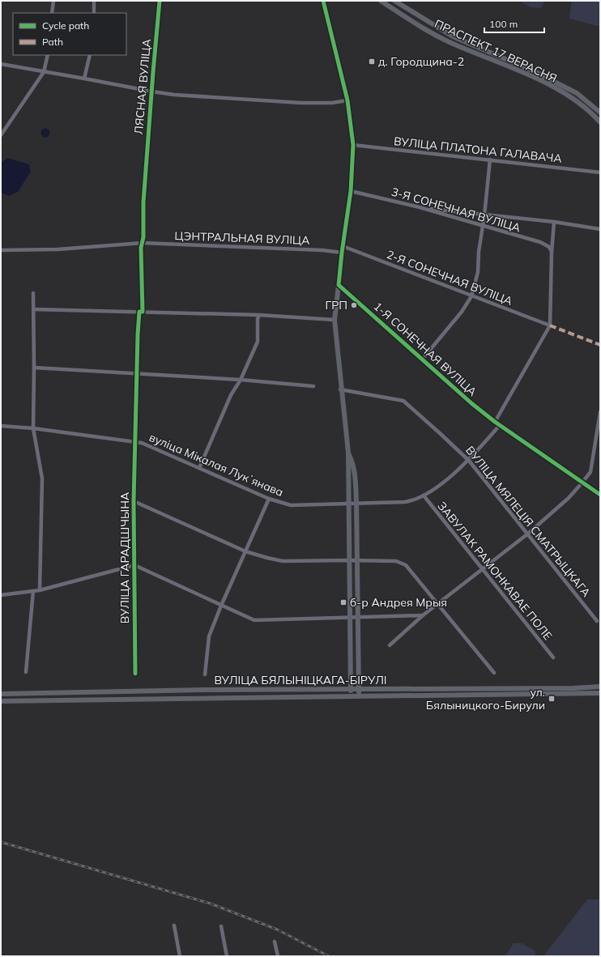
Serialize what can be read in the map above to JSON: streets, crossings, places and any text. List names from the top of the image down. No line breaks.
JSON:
{"streets":{"main road":["ПРАСПЕКТ 17 ВЕРАСНЯ","ВУЛІЦА БЯЛЫНІЦКАГА-БІРУЛІ"],"street":["ЛЯСНАЯ ВУЛІЦА","ВУЛІЦА ПЛАТОНА ГАЛАВАЧА","3-Я СОНЕЧНАЯ ВУЛІЦА","ЦЭНТРАЛЬНАЯ ВУЛІЦА","2-Я СОНЕЧНАЯ ВУЛІЦА","1-Я СОНЕЧНАЯ ВУЛІЦА","вуліца Мікалая Лукʼянава","ВУЛІЦА МЯЛЕЦІЯ СМАТРЫЦКАГА","ВУЛІЦА ГАРАДШЧЫНА","ЗАВУЛАК РАМОНКАВАЕ ПОЛЕ"]},"crossings":[["ЛЯСНАЯ ВУЛІЦА","ЦЭНТРАЛЬНАЯ ВУЛІЦА"],["1-Я СОНЕЧНАЯ ВУЛІЦА","вуліца Мікалая Лукʼянава"],["вуліца Мікалая Лукʼянава","ВУЛІЦА МЯЛЕЦІЯ СМАТРЫЦКАГА"],["вуліца Мікалая Лукʼянава","ВУЛІЦА ГАРАДШЧЫНА"],["вуліца Мікалая Лукʼянава","ЗАВУЛАК РАМОНКАВАЕ ПОЛЕ"]],"places":{"transit":["д. Городщина-2","б-р Андрея Мрыя","ул. Бялыницкого-Бирули"],"other":["ГРП"]},"legend":["Cycle path","Path"],"scale_bar":"100 m"}
